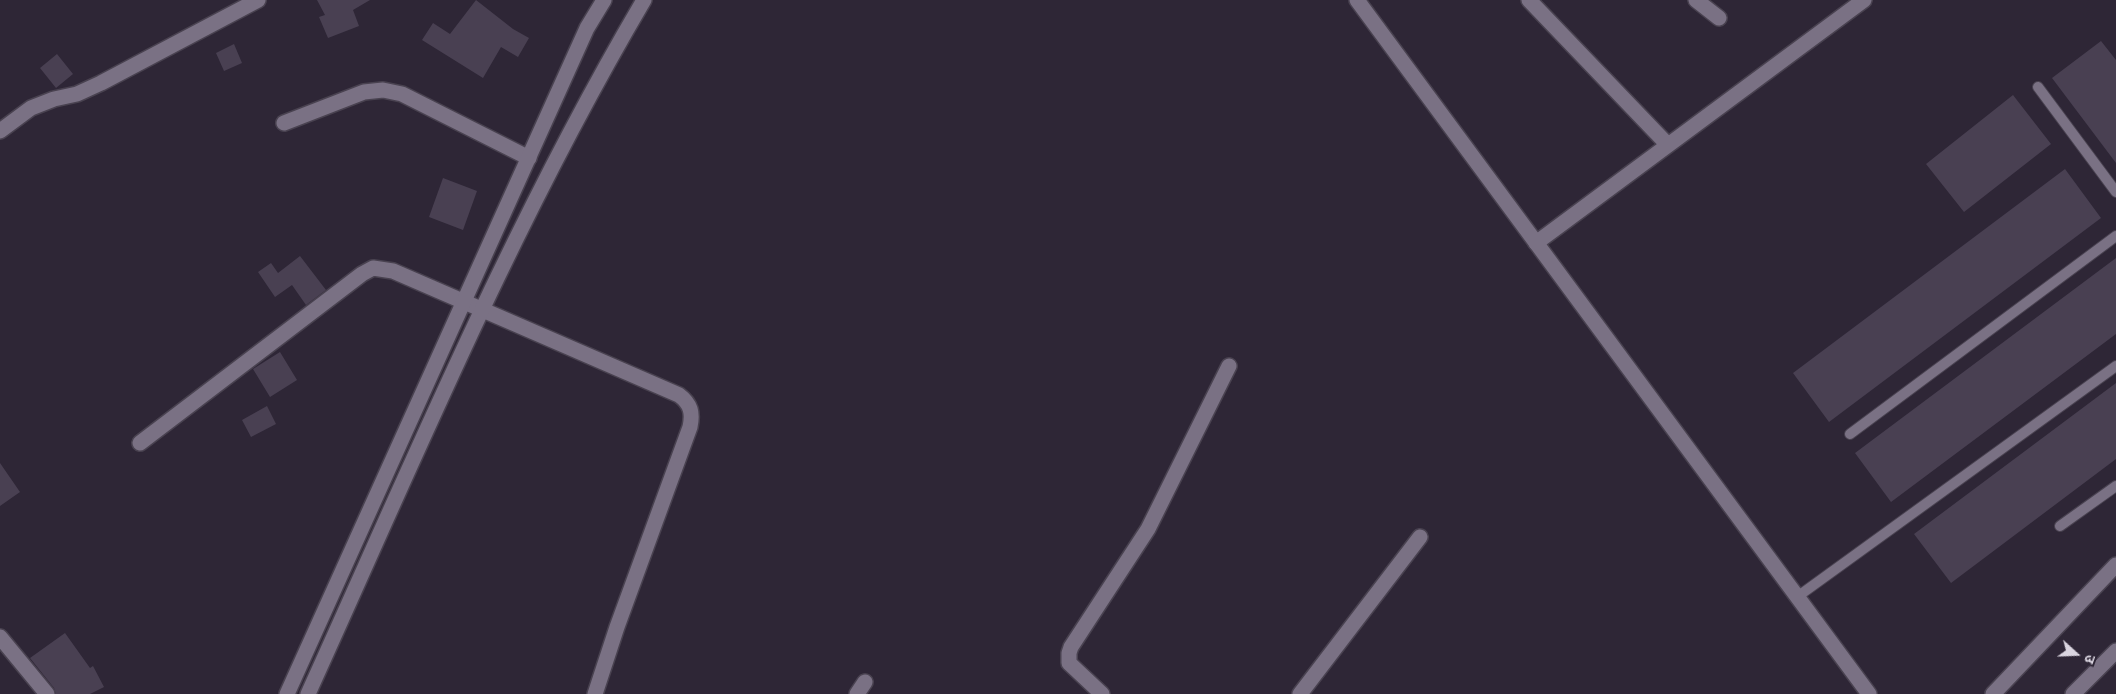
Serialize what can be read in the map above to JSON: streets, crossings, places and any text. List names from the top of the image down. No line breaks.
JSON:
{"north":"right"}
